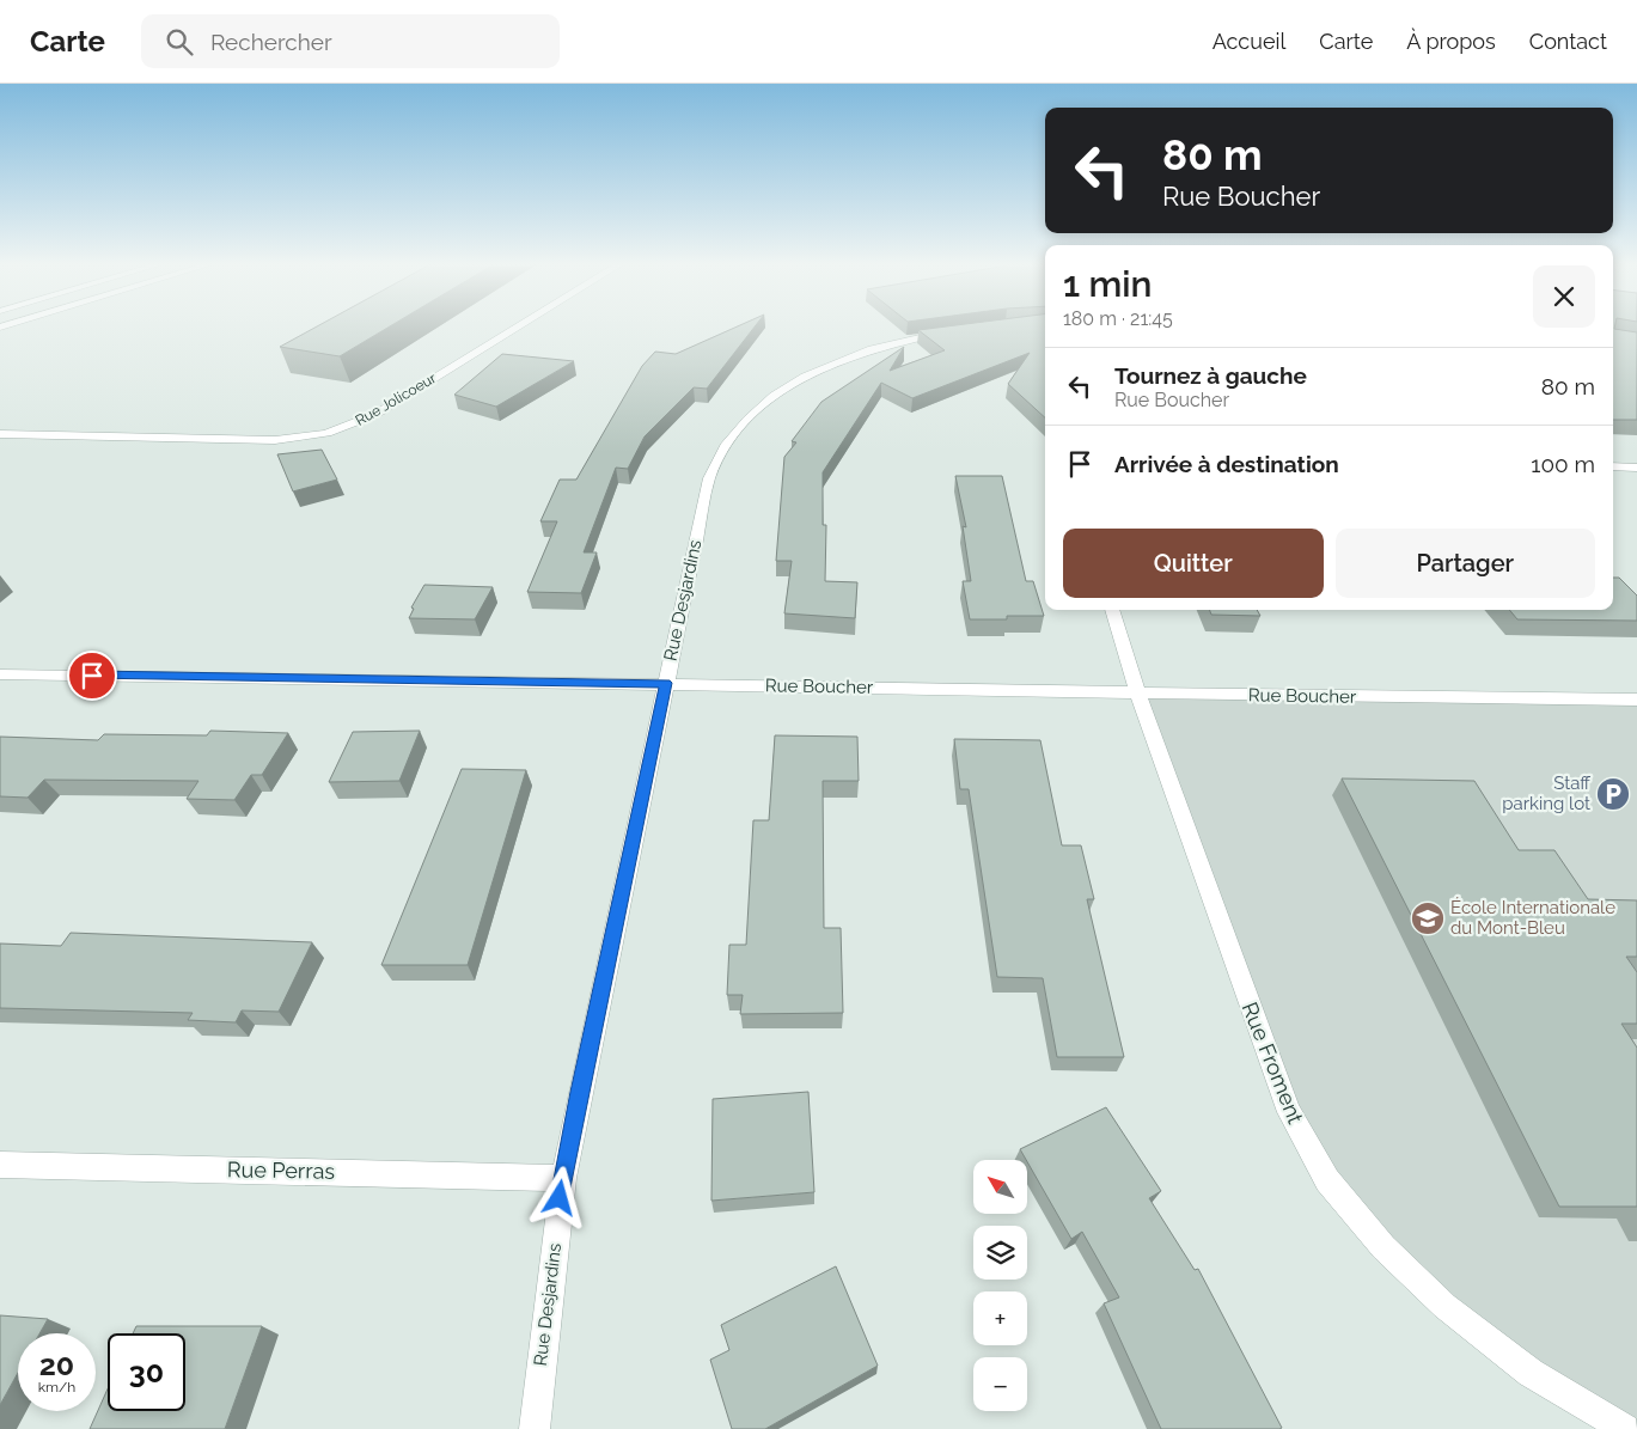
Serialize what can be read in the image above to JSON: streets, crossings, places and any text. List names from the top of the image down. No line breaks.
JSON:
{"streets":{"street":["Rue Jolicoeur","Rue Desjardins","Rue Boucher","Rue Froment","Rue Perras"]},"crossings":[["Rue Desjardins","Rue Boucher"],["Rue Desjardins","Rue Perras"],["Rue Boucher","Rue Froment"]],"places":{"parking":["Staff parking lot"],"school or university":["École Internationale du Mont-Bleu"]},"north":"top left","page":{"header":"Carte","search":"Rechercher","nav":["Accueil","Carte","À propos","Contact"],"turn":["80 m","Rue Boucher"],"heading":["1 min","180 m · 21:45"],"list":[{"name":"Tournez à gauche","note":"Rue Boucher","value":"80 m"},{"name":"Arrivée à destination","value":"100 m"}],"buttons":["Quitter","Partager"],"map_buttons":["+","−"],"speed":"20 km/h","limit":"30"}}
